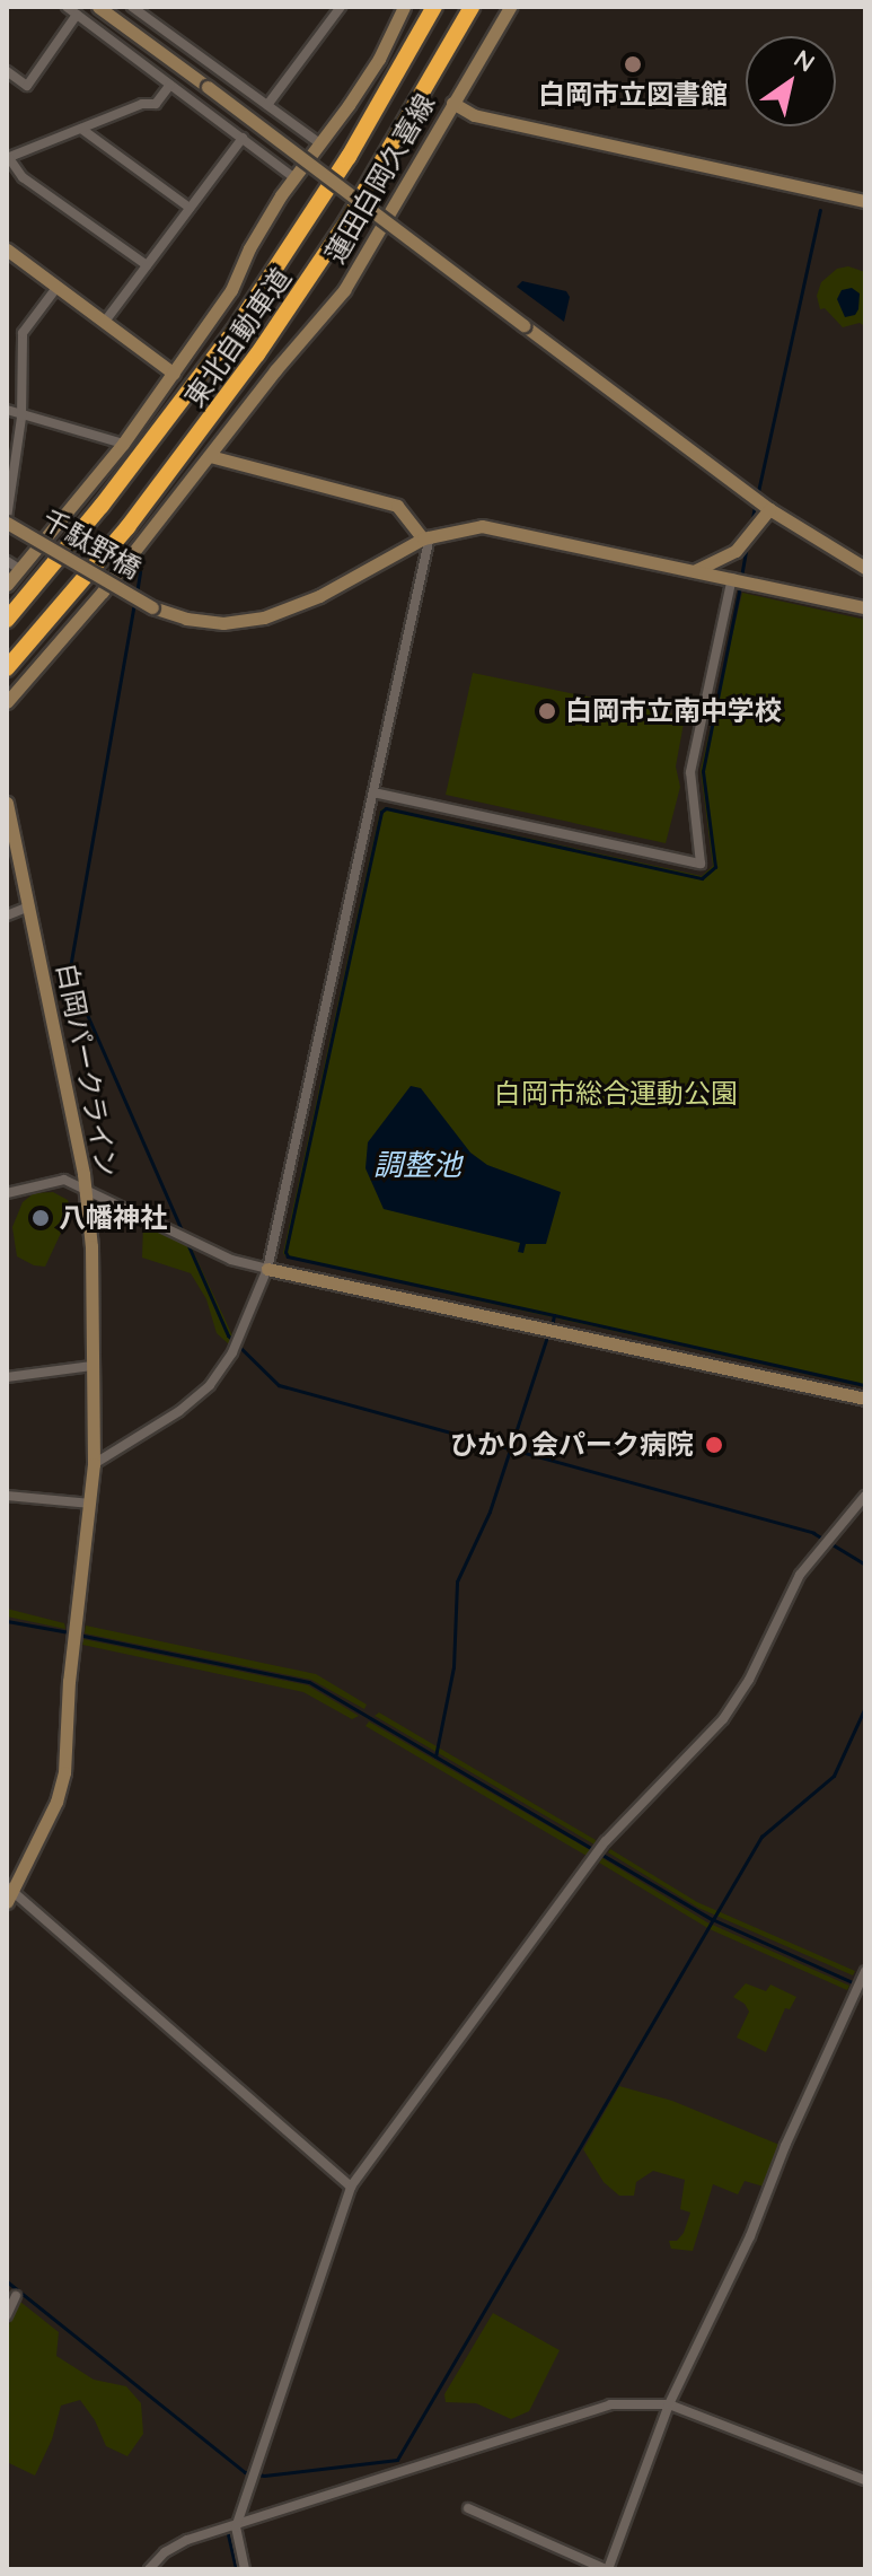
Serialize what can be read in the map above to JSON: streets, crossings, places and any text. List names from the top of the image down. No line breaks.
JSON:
{"streets":{"highway":["東北自動車道"],"street":["蓮田白岡久喜線","千駄野橋","白岡パークライン"]},"water":["調整池"],"parks":["白岡市総合運動公園"],"places":["白岡市立図書館","白岡市立南中学校","八幡神社","ひかり会パーク病院"],"north":"top right"}
